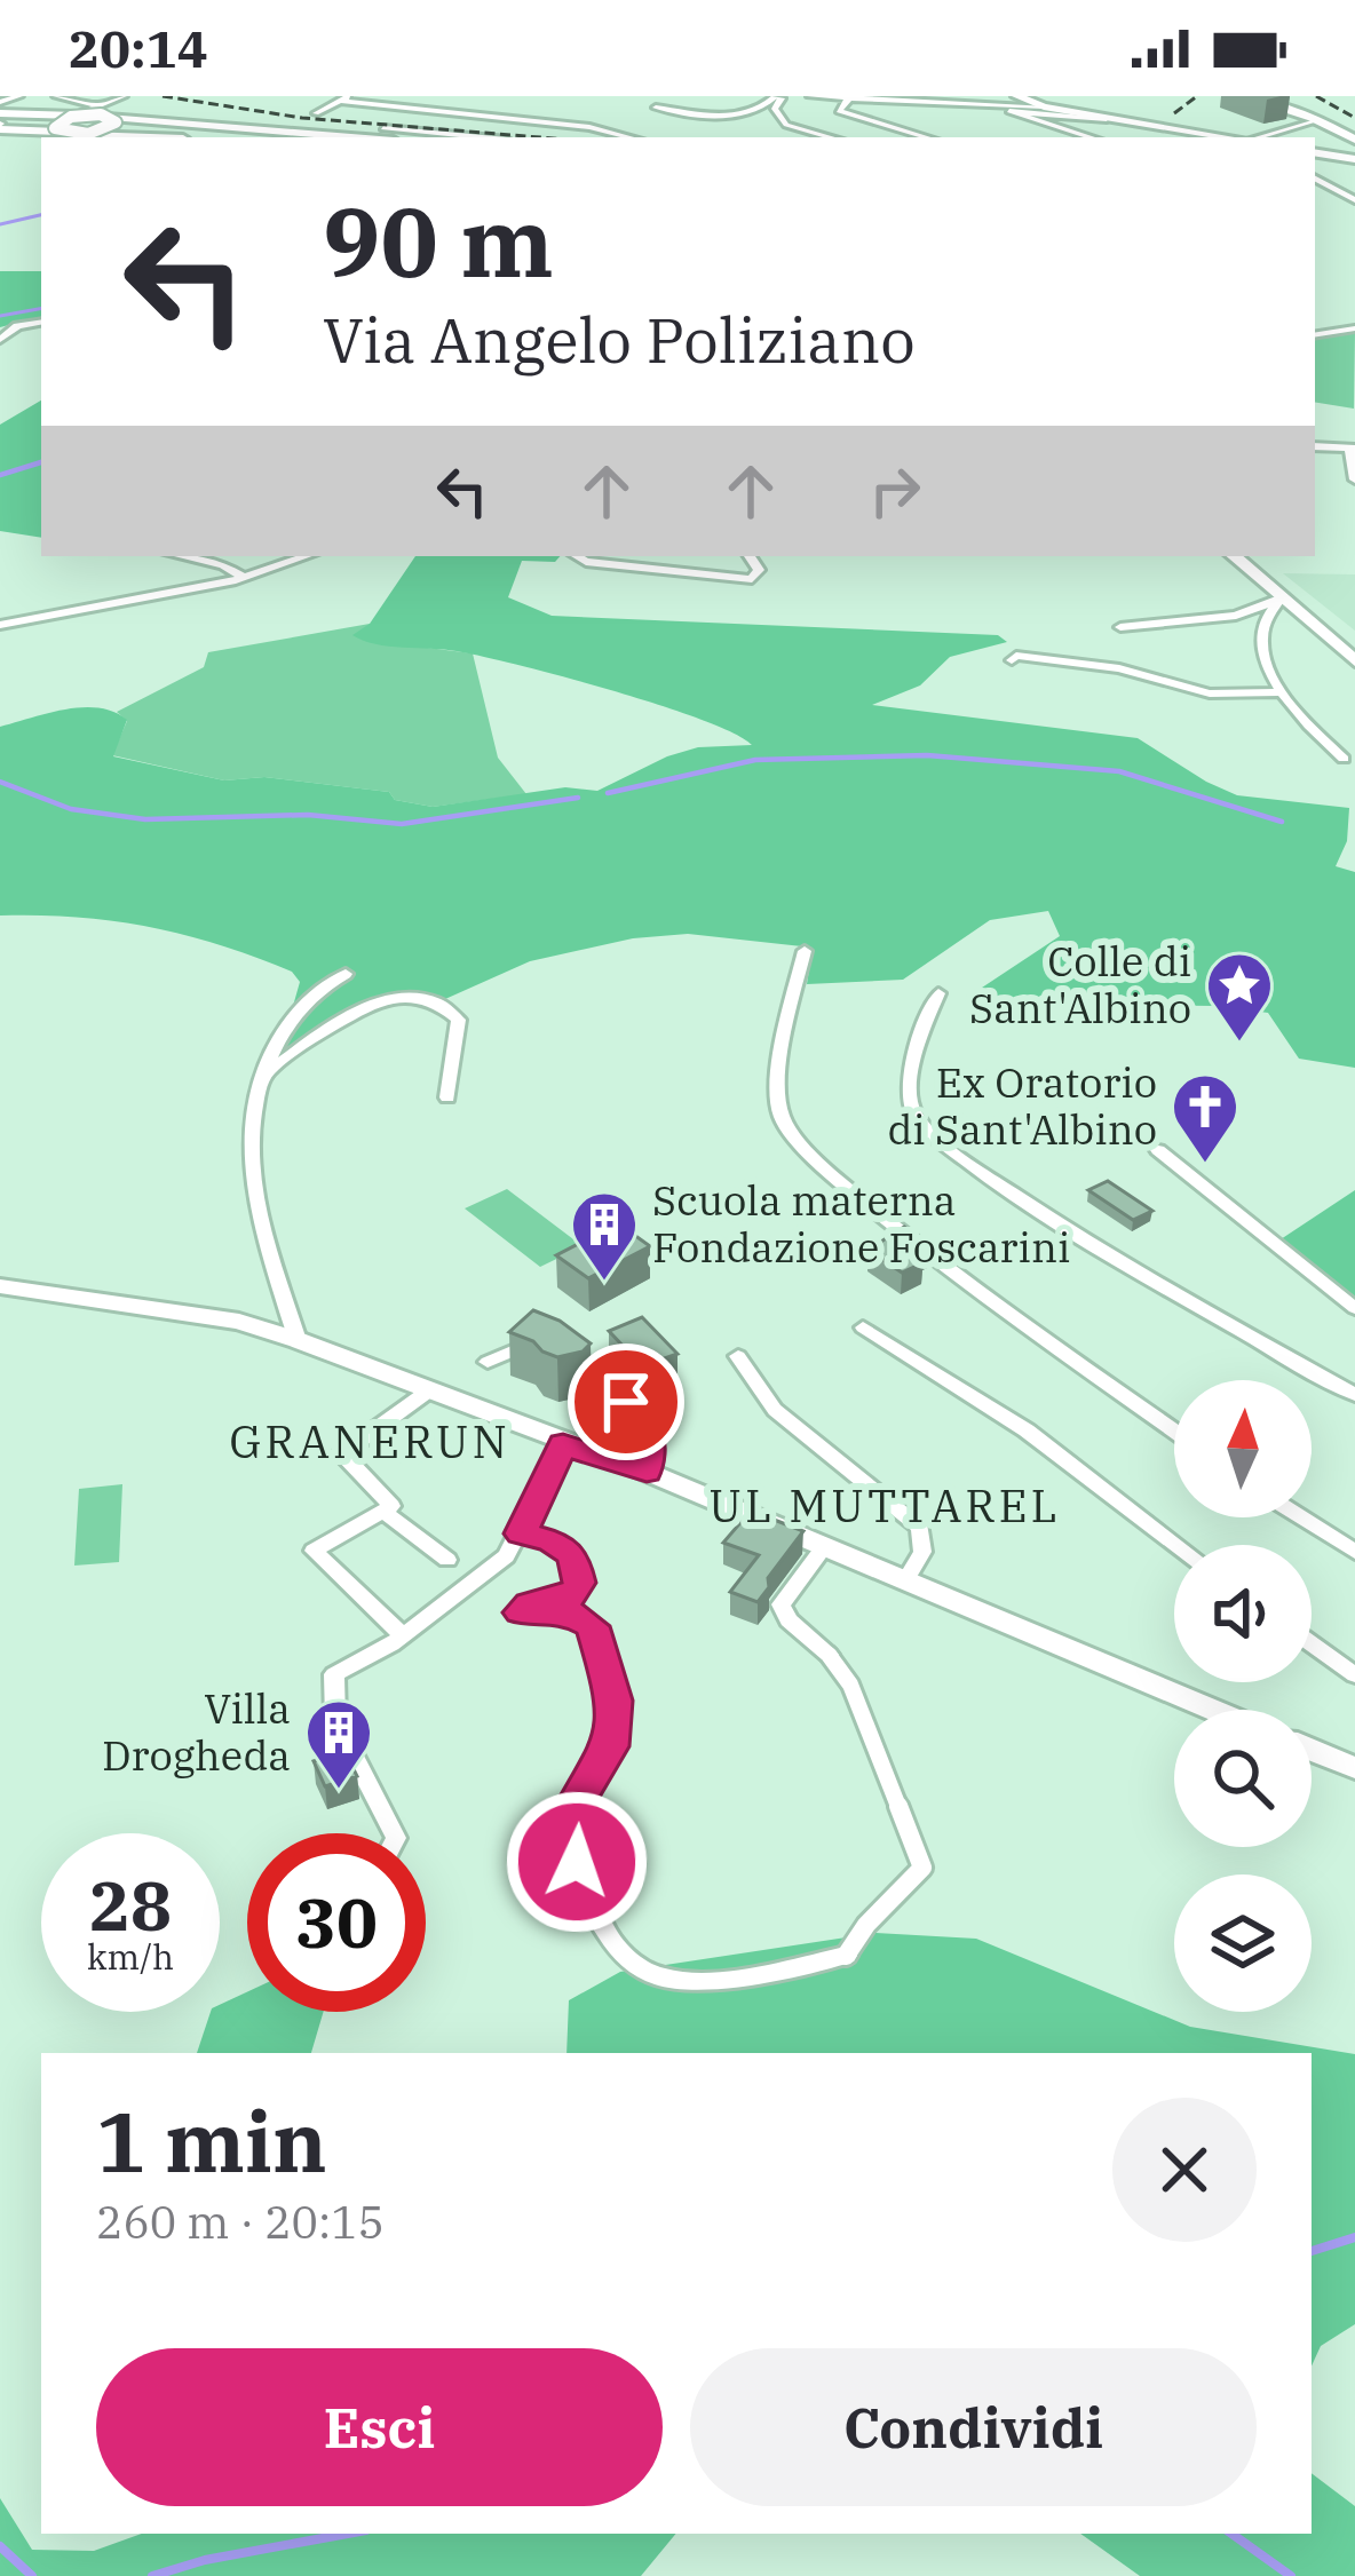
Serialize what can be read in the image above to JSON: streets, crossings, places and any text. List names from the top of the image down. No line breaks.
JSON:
{"districts":["GRANERUN","UL MUTTAREL"],"places":{"place":["Colle di Sant'Albino"],"church":["Ex Oratorio di Sant'Albino"],"building":["Scuola materna Fondazione Foscarini","Villa Drogheda"]},"north":"top","page":{"status":"20:14","turn":["90 m","Via Angelo Poliziano"],"speed":"28 km/h","limit":"30","heading":["1 min","260 m · 20:15"],"buttons":["Esci","Condividi"]}}
